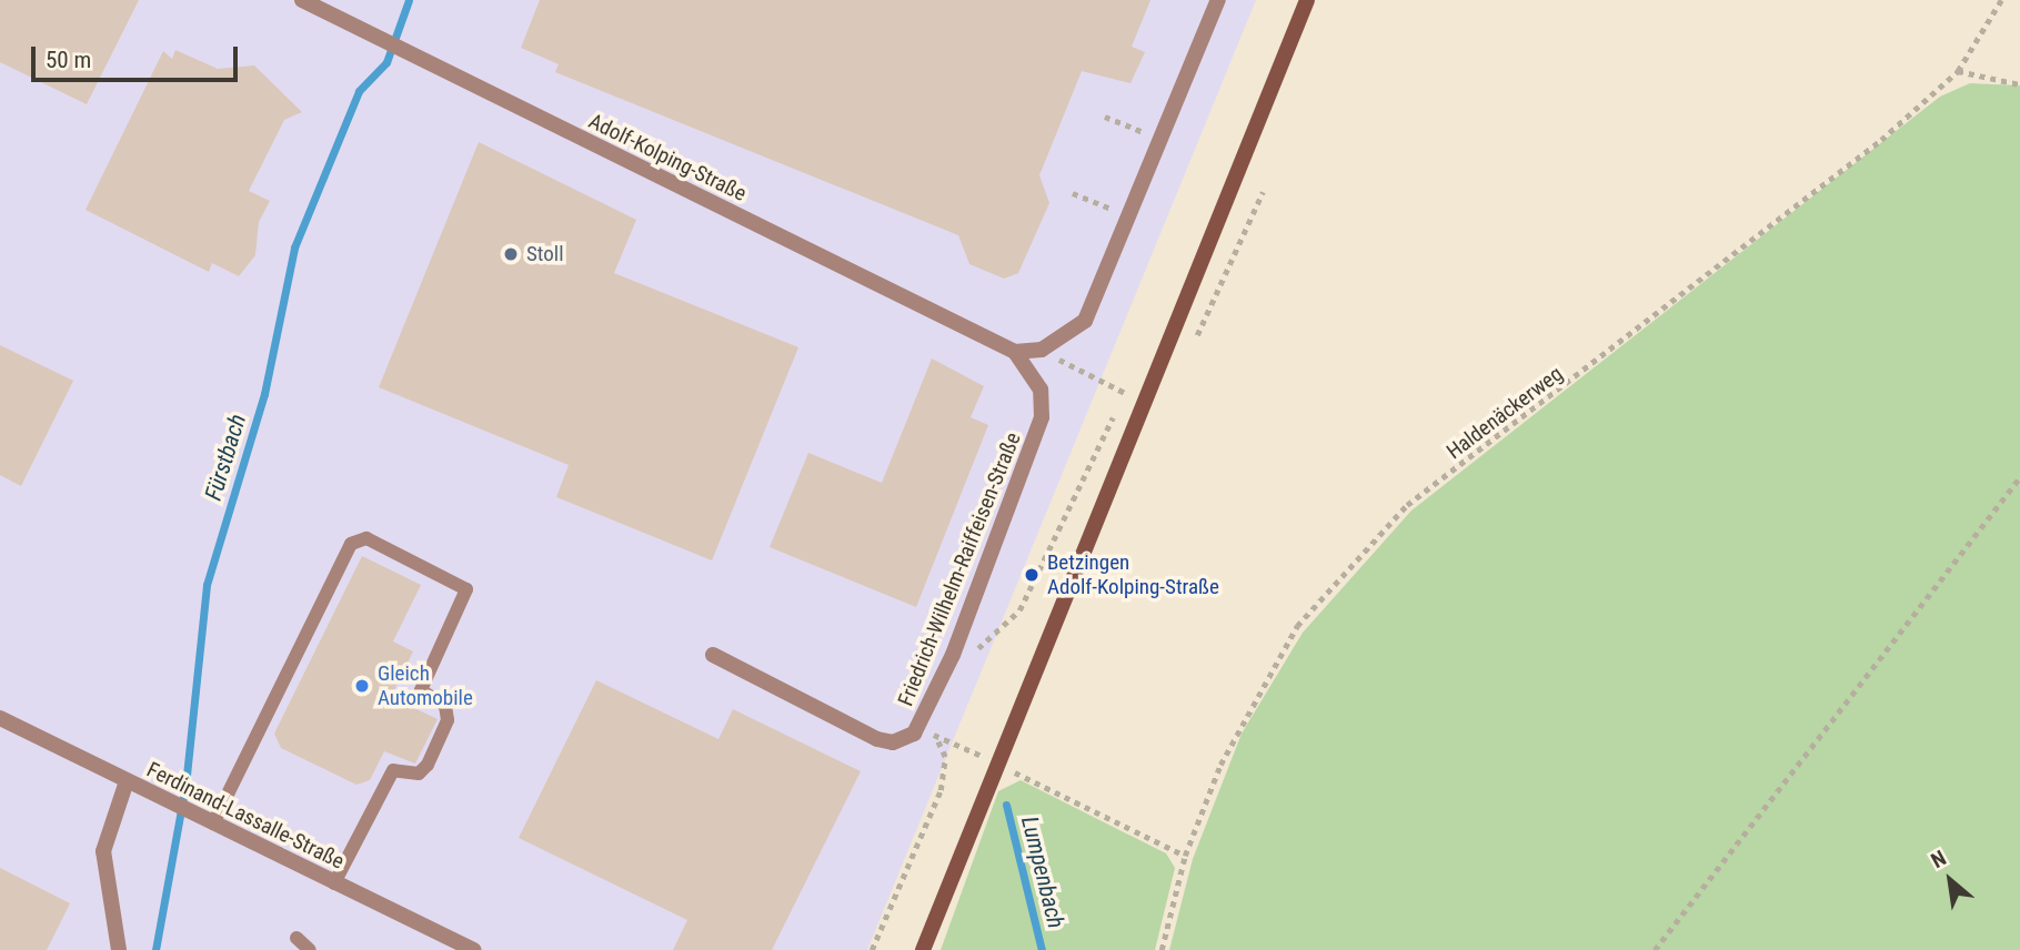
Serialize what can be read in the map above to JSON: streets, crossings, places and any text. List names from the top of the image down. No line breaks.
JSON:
{"streets":{"street":["Adolf-Kolping-Straße","Friedrich-Wilhelm-Raiffeisen-Straße","Ferdinand-Lassalle-Straße"],"path":["Haldenäckerweg"]},"crossings":[["Adolf-Kolping-Straße","Friedrich-Wilhelm-Raiffeisen-Straße"]],"water":["Fürstbach","Lumpenbach"],"places":["Stoll","Betzingen Adolf-Kolping-Straße","Gleich Automobile"],"scale_bar":"50 m","north":"top left"}
